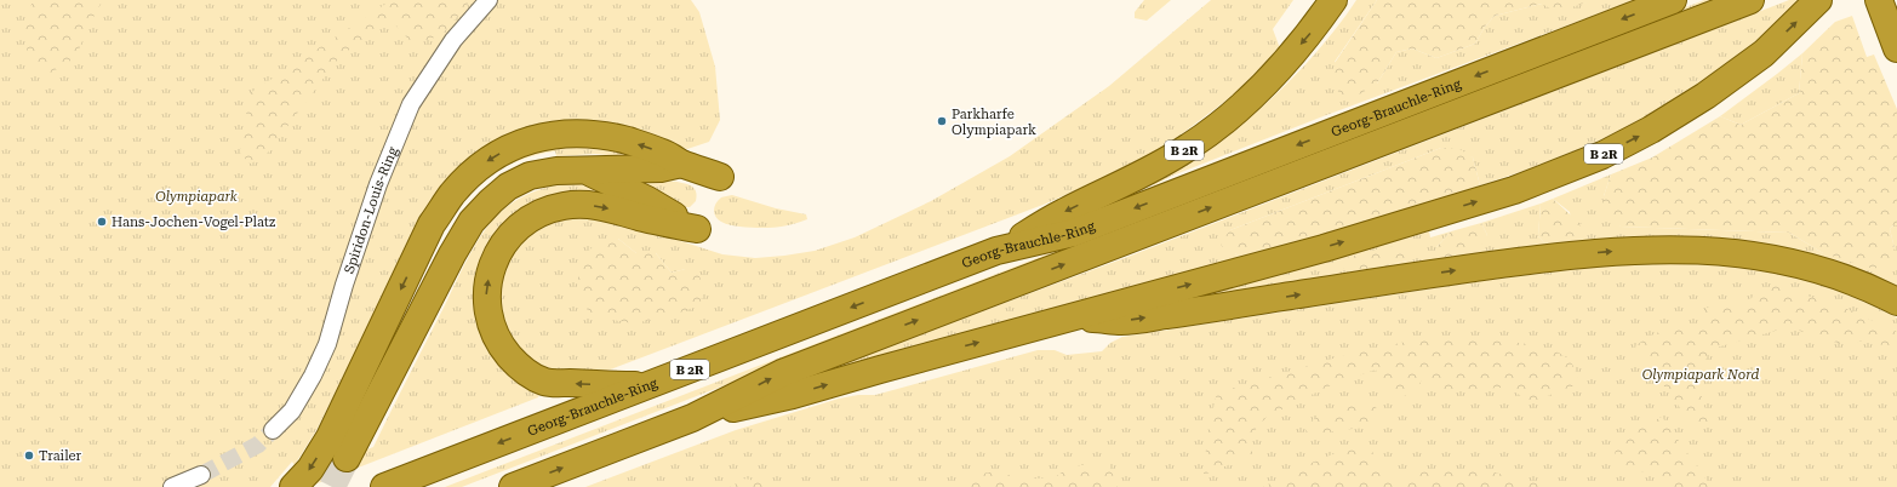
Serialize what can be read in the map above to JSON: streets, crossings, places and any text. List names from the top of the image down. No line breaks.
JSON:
{"streets":{"highway":["Georg-Brauchle-Ring","B 2R"],"street":["Spiridon-Louis-Ring"]},"crossings":[["Georg-Brauchle-Ring","B 2R"]],"parks":["Olympiapark","Olympiapark Nord"],"places":["Parkharfe Olympiapark","Hans-Jochen-Vogel-Platz","Trailer"]}
